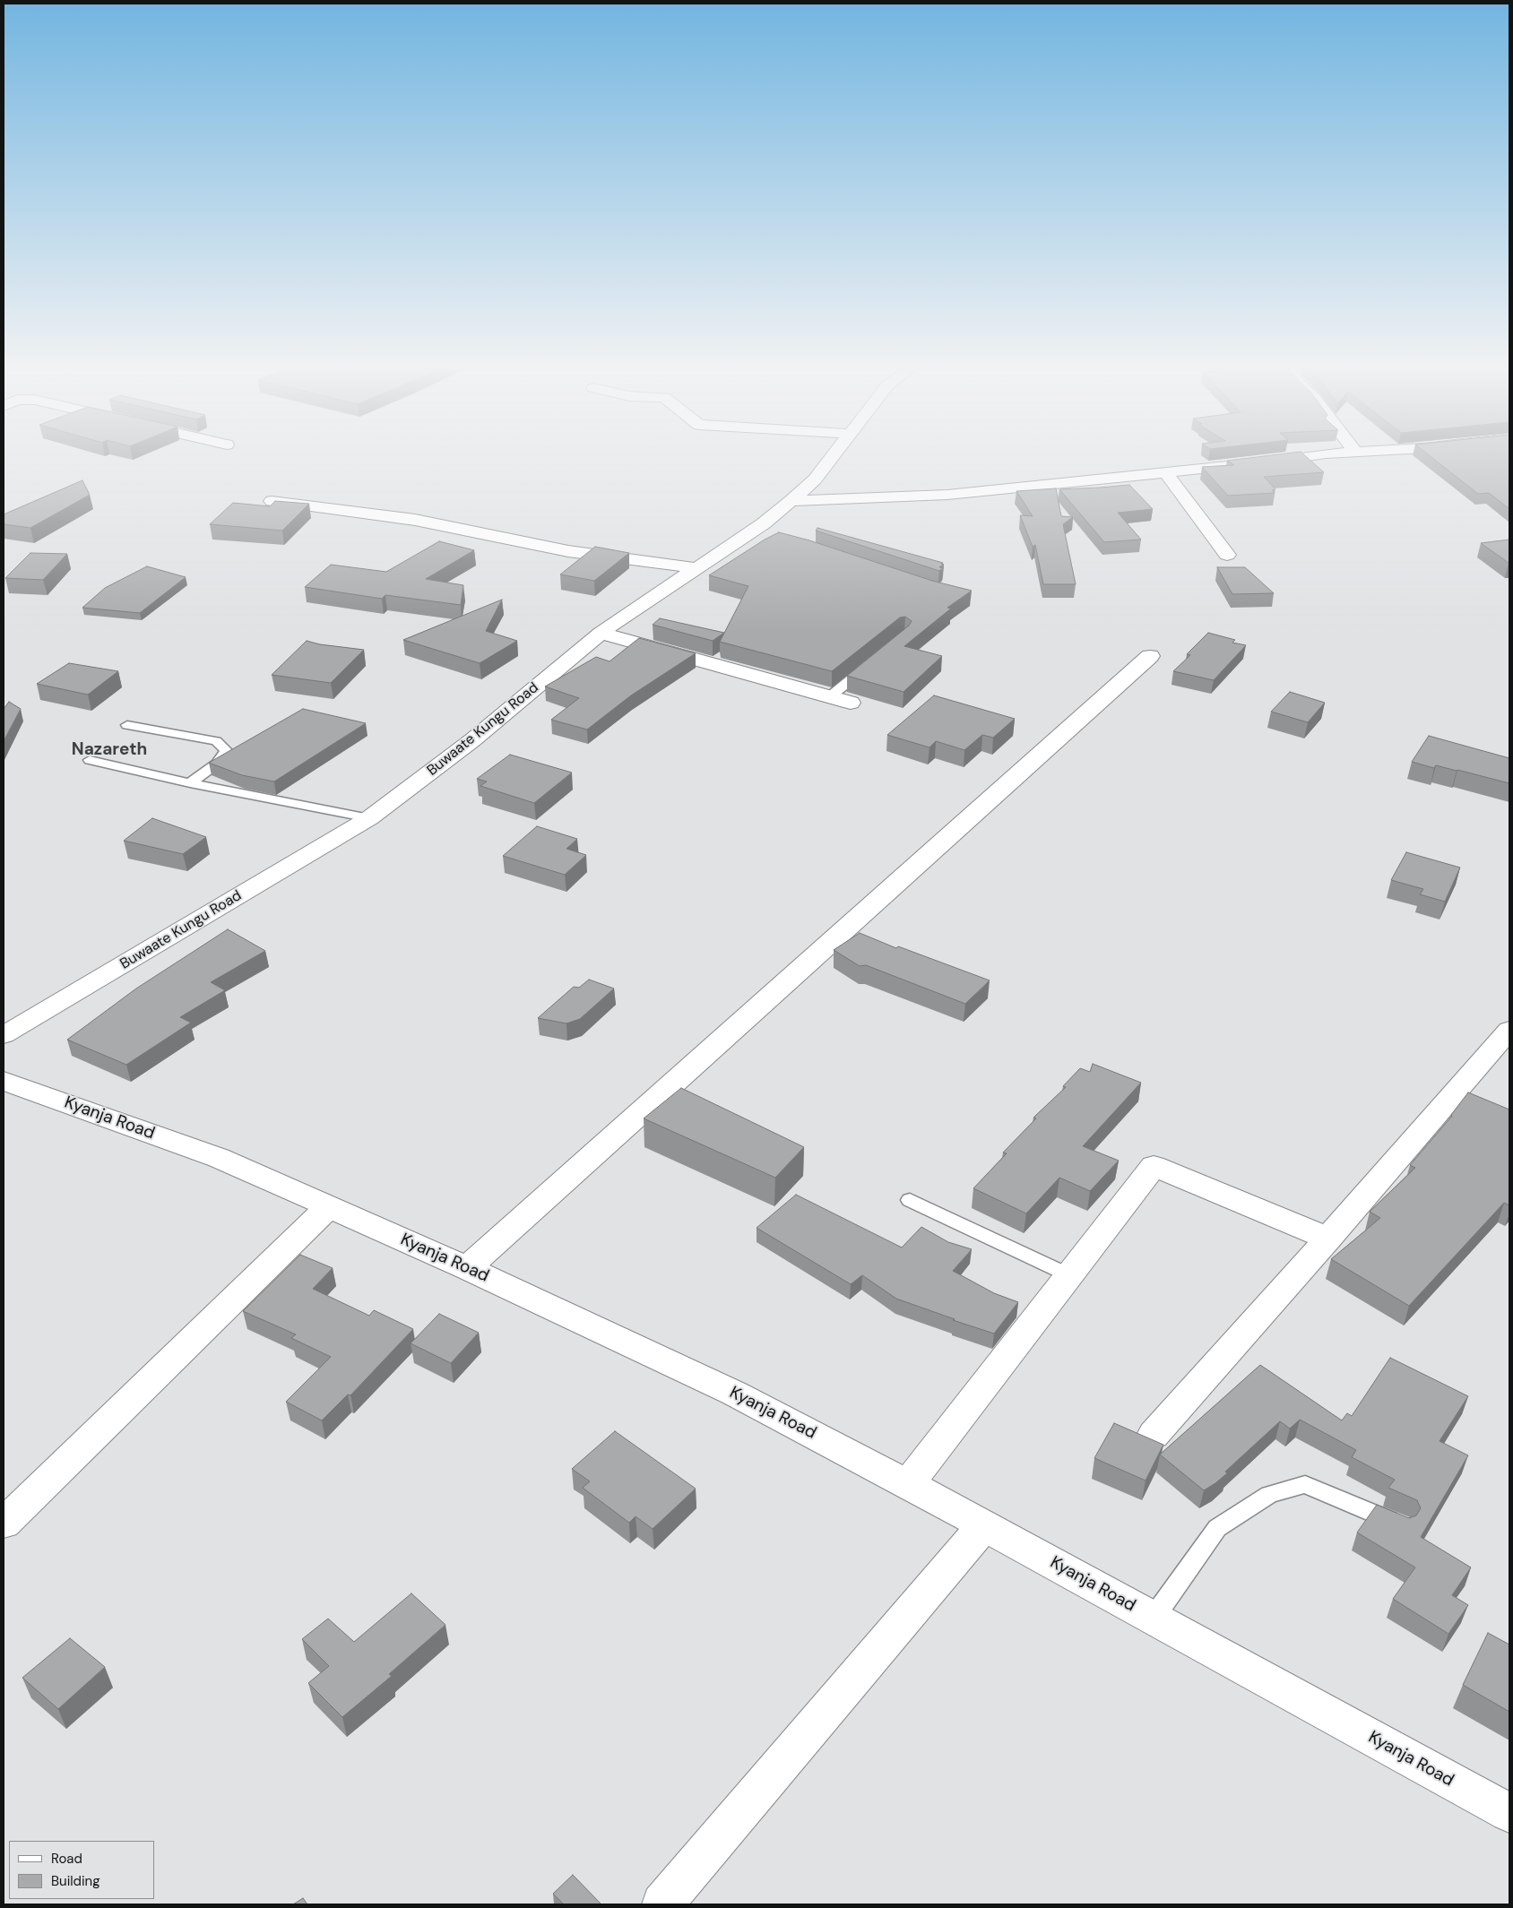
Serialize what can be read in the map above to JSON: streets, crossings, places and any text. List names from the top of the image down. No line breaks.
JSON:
{"streets":{"street":["Buwaate Kungu Road","Kyanja Road"]},"districts":["Nazareth"],"legend":["Road","Building"]}
